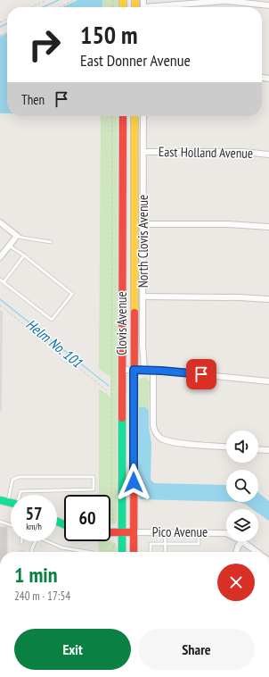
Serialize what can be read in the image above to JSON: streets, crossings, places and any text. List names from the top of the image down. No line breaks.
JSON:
{"streets":{"main road":["Clovis Avenue"],"street":["East Holland Avenue","North Clovis Avenue","Pico Avenue"]},"crossings":[["East Holland Avenue","North Clovis Avenue"],["Clovis Avenue","Pico Avenue"]],"water":["Helm No. 101"],"page":{"turn":["150 m","East Donner Avenue"],"then":"Then","speed":"57 km/h","limit":"60","heading":["1 min","240 m · 17:54"],"buttons":["Exit","Share"]}}
